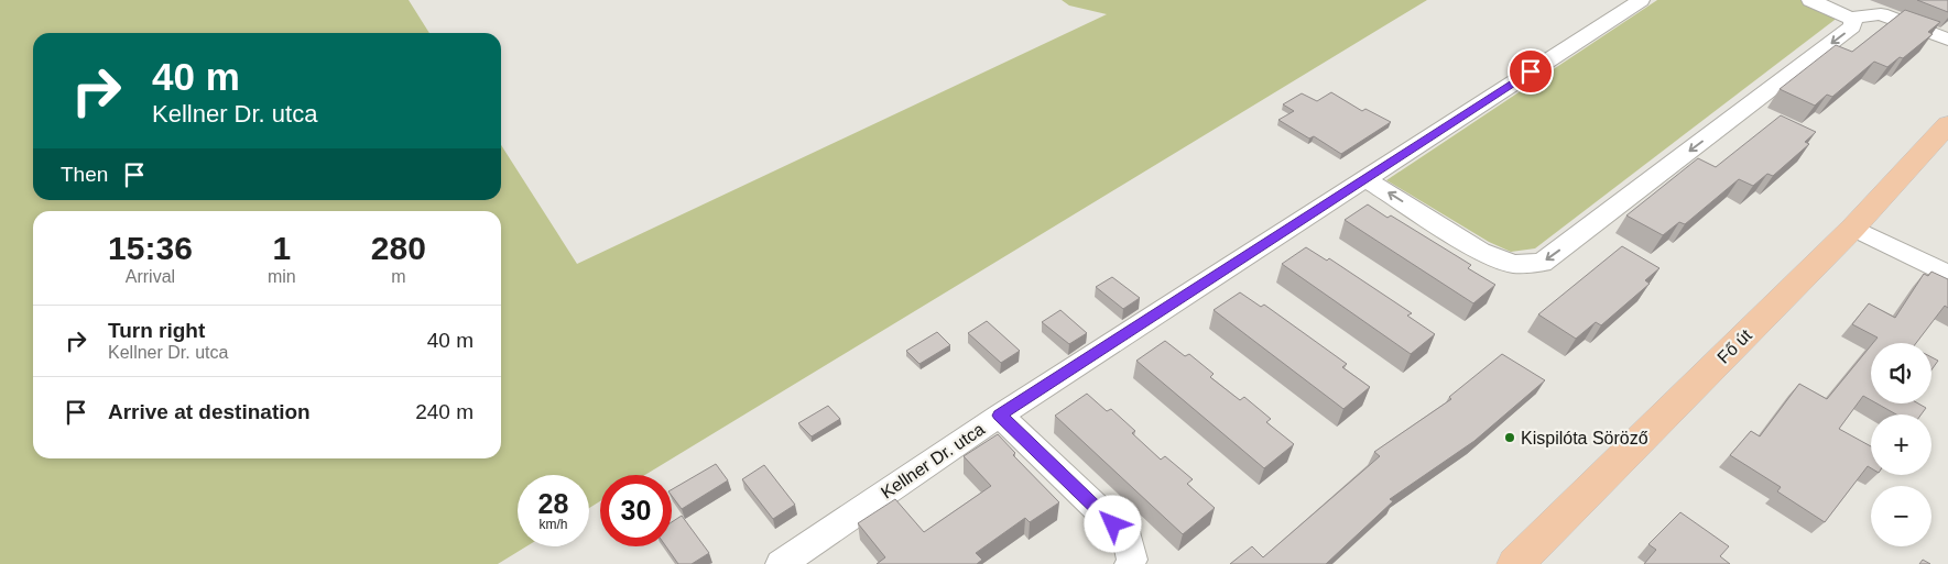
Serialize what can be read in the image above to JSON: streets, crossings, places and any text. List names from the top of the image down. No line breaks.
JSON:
{"streets":{"main road":["Fő út"],"street":["Kellner Dr. utca"]},"places":["Kispilóta Söröző"],"page":{"turn":["40 m","Kellner Dr. utca"],"then":"Then","eta":["15:36","Arrival","1","min","280","m"],"list":[{"name":"Turn right","note":"Kellner Dr. utca","value":"40 m"},{"name":"Arrive at destination","value":"240 m"}],"map_buttons":["+","−"],"speed":"28 km/h","limit":"30"}}
